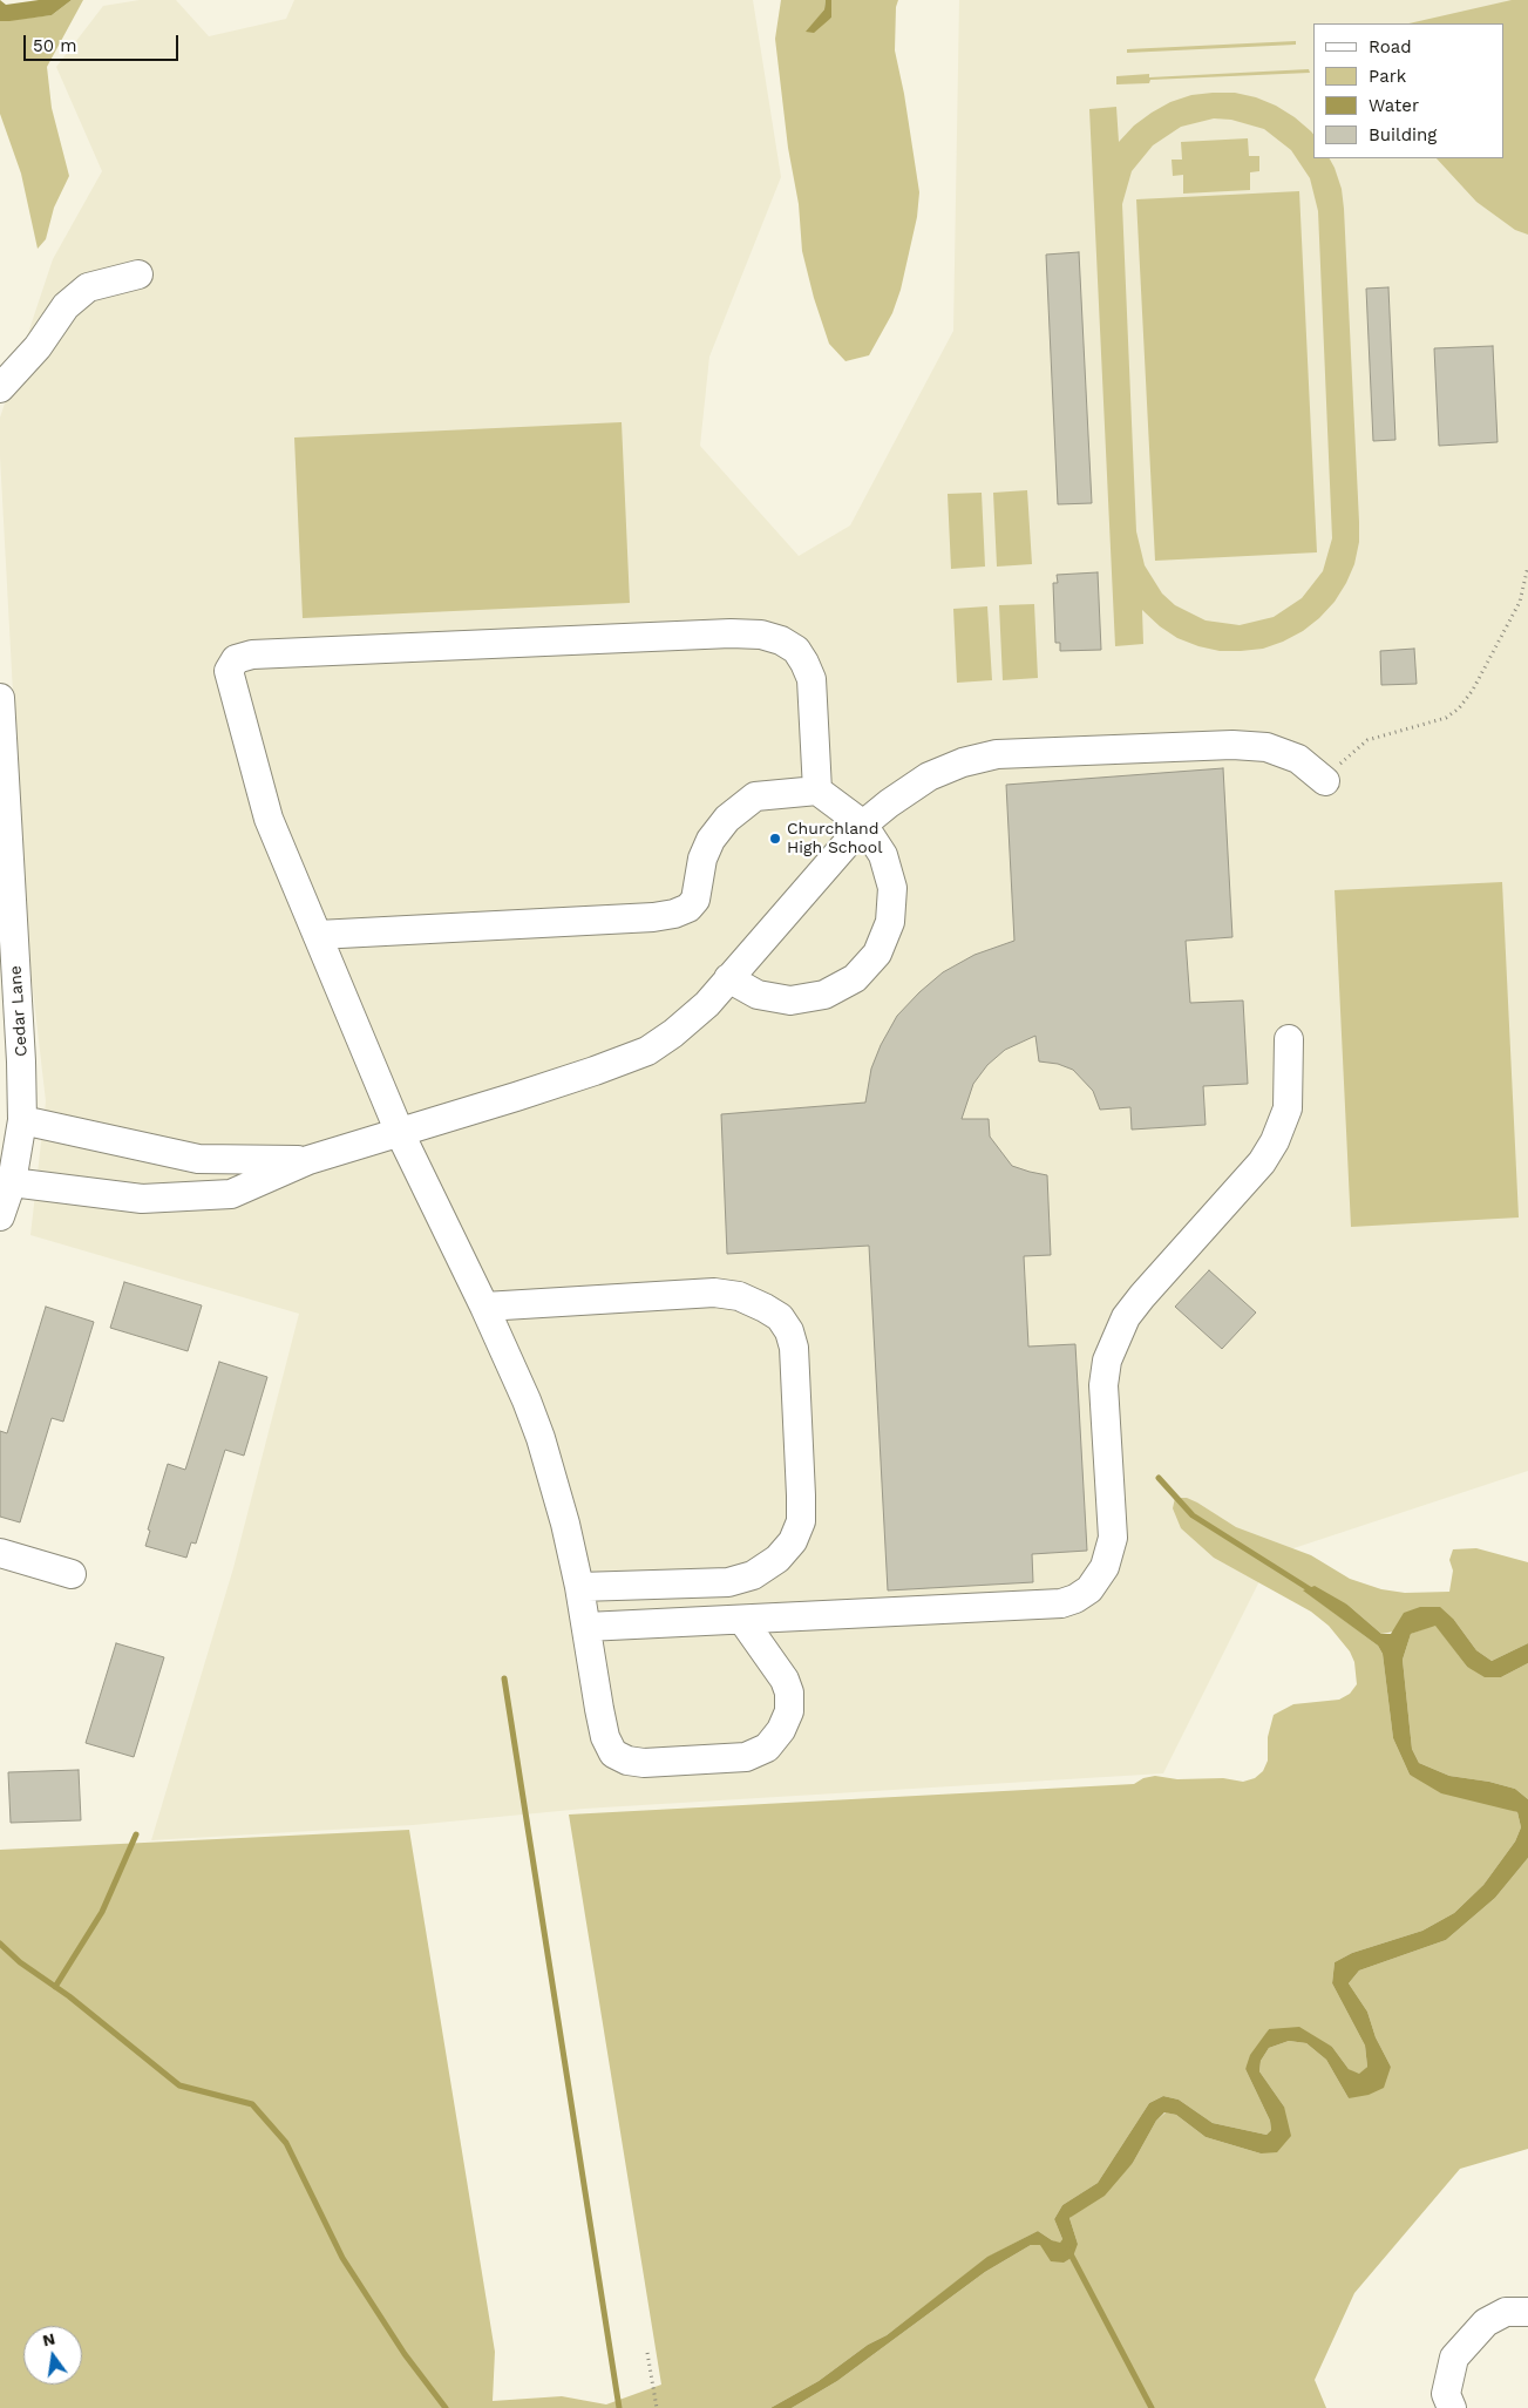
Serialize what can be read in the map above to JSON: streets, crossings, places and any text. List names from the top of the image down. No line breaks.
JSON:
{"streets":{"street":["Cedar Lane"]},"places":["Churchland High School"],"legend":["Road","Park","Water","Building"],"scale_bar":"50 m","north":"top"}
